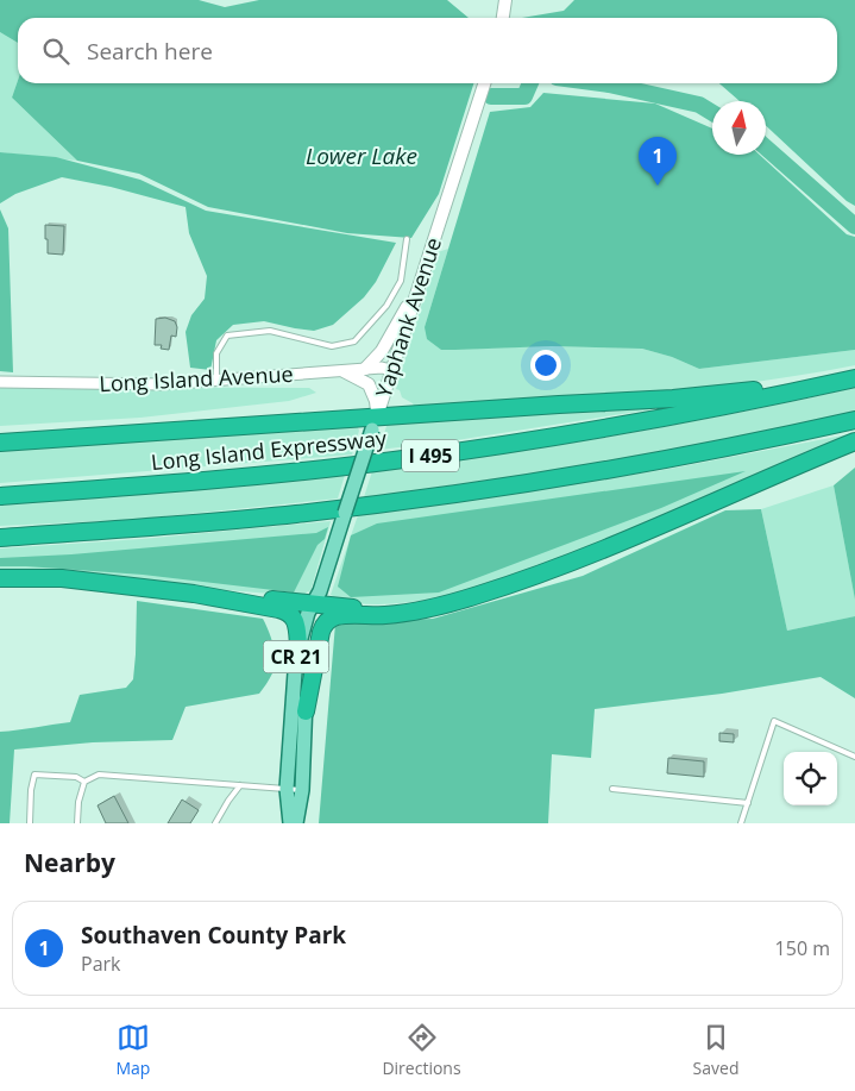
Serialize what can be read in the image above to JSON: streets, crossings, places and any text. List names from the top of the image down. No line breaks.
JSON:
{"streets":{"highway":["Long Island Expressway","I 495"],"main road":["Yaphank Avenue","CR 21"],"street":["Long Island Avenue"]},"crossings":[["Yaphank Avenue","Long Island Avenue"]],"water":["Lower Lake"],"north":"top","page":{"search":"Search here","pins":"1","heading":"Nearby","list":[{"mark":"1","name":"Southaven County Park","note":"Park","value":"150 m"}],"nav":["Map","Directions","Saved"]}}
